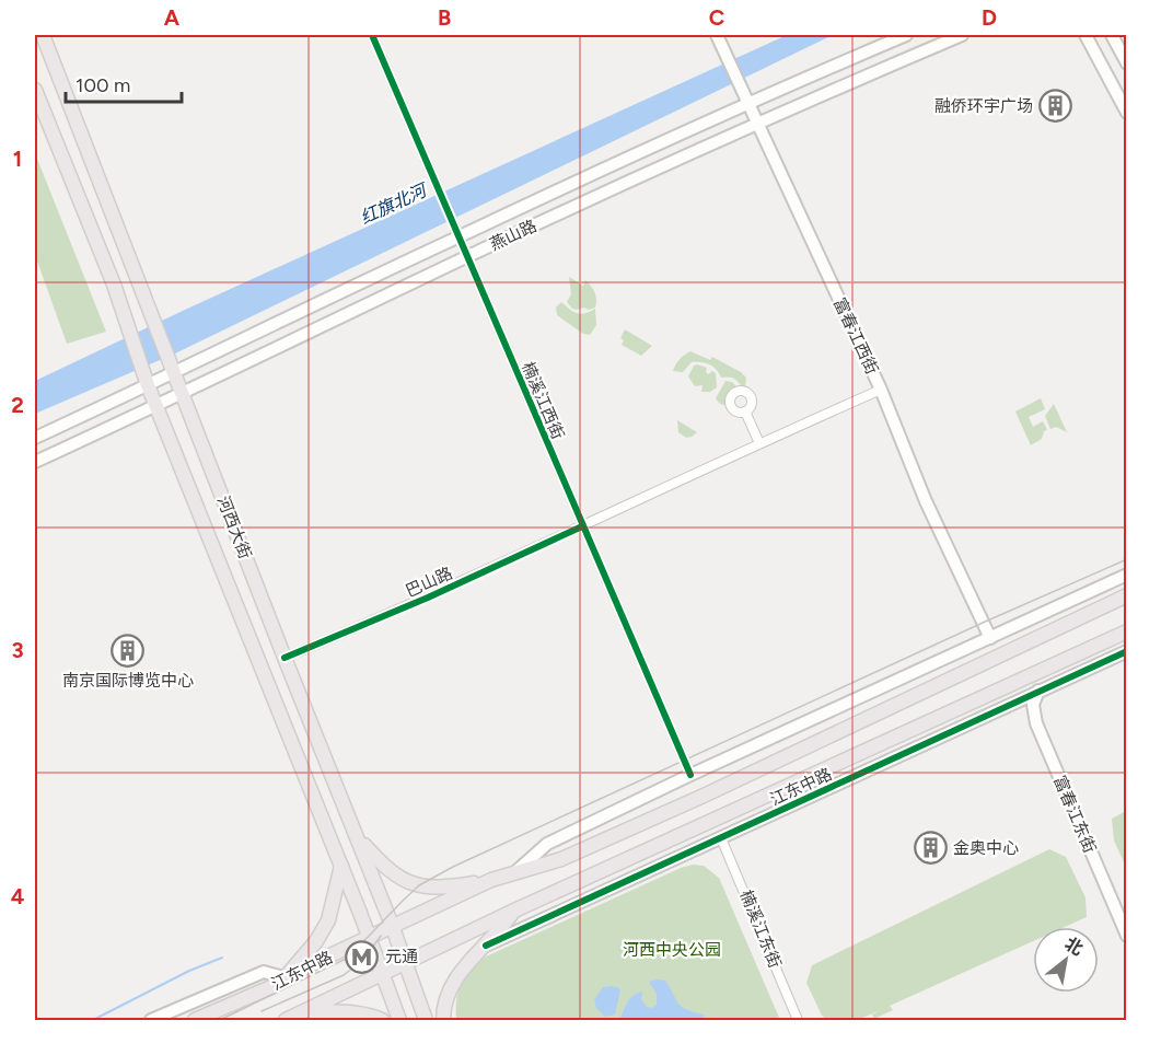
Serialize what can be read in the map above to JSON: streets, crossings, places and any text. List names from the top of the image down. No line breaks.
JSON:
{"streets":{"main road":["河西大街","江东中路"],"street":["燕山路","富春江西街","楠溪江西街","巴山路","富春江东街","楠溪江东街"]},"crossings":[["燕山路","富春江西街"],["燕山路","楠溪江西街"],["燕山路","河西大街"],["富春江西街","巴山路"],["富春江西街","江东中路"],["楠溪江西街","巴山路"],["楠溪江西街","江东中路"],["河西大街","巴山路"],["河西大街","江东中路"],["江东中路","富春江东街"],["江东中路","楠溪江东街"]],"water":["红旗北河"],"parks":["河西中央公园"],"places":{"building":["融侨环宇广场","南京国际博览中心","金奥中心"],"metro station":["元通"]},"scale_bar":"100 m","north":"top right","grid":{"columns":["A","B","C","D"],"rows":["1","2","3","4"]}}
